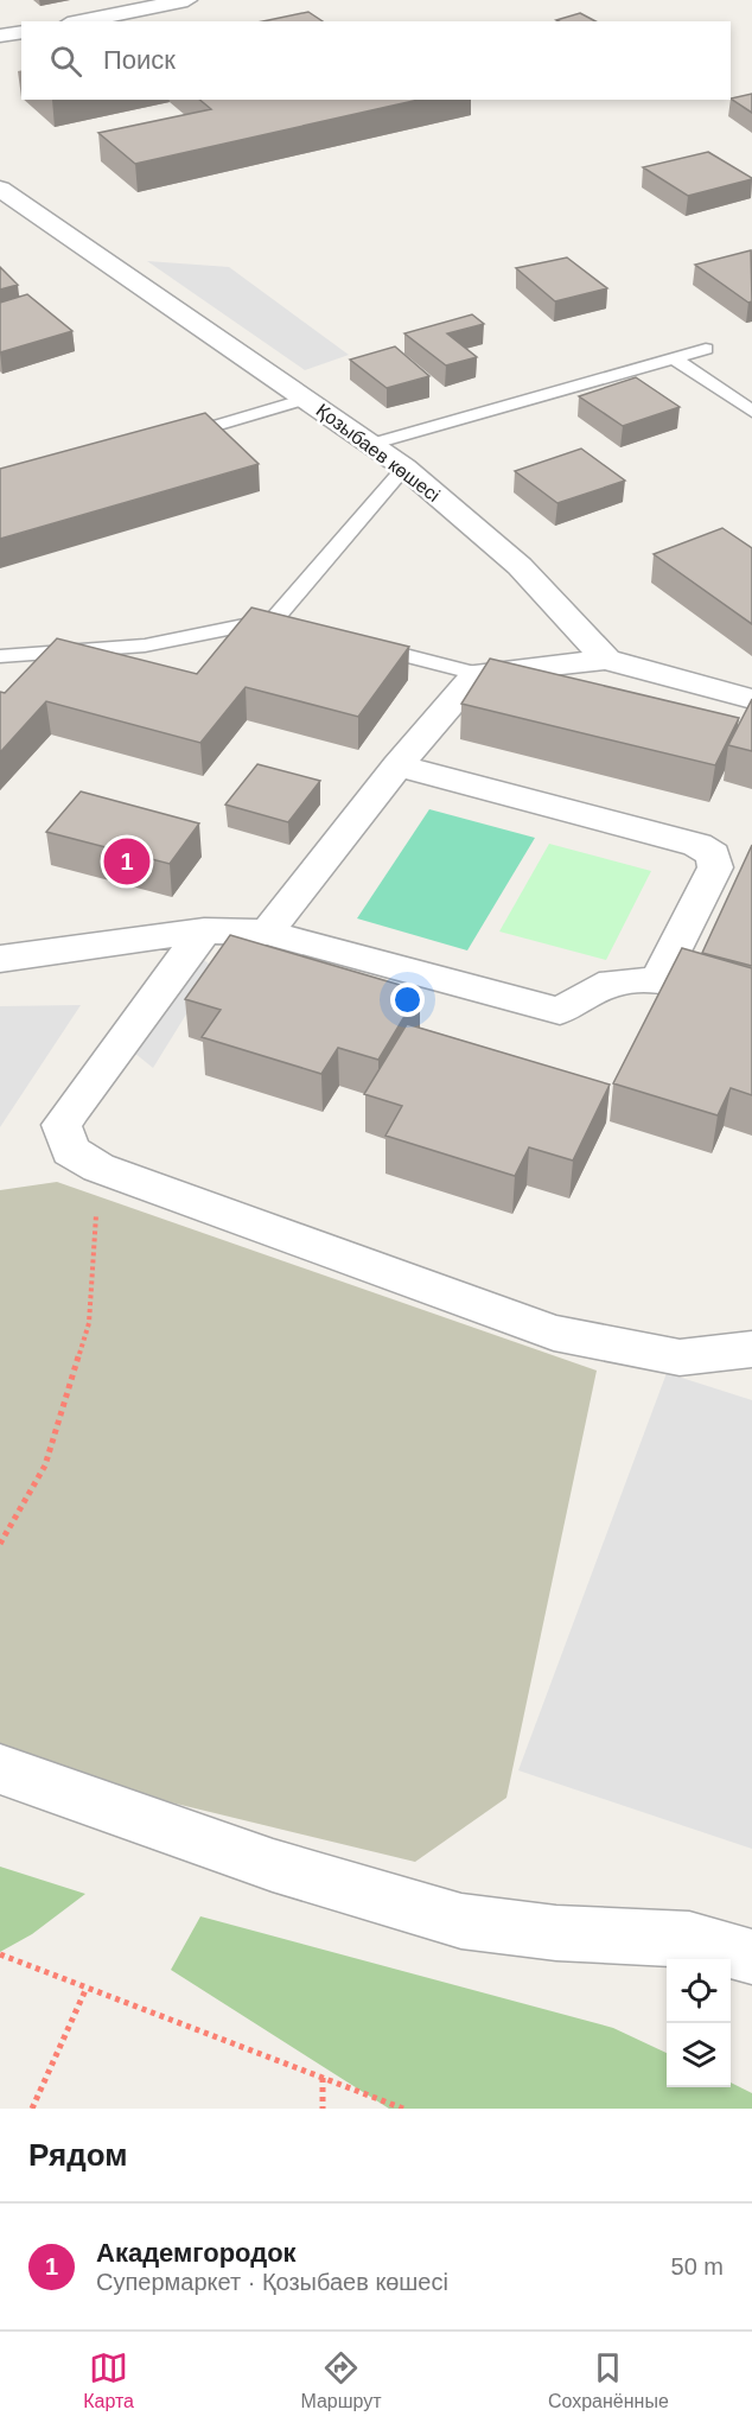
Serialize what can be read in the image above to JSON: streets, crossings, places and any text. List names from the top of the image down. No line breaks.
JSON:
{"streets":{"street":["Қозыбаев көшесі"]},"page":{"search":"Поиск","pins":"1","heading":"Рядом","list":[{"mark":"1","name":"Академгородок","note":"Супермаркет · Қозыбаев көшесі","value":"50 m"}],"nav":["Карта","Маршрут","Сохранённые"]}}
